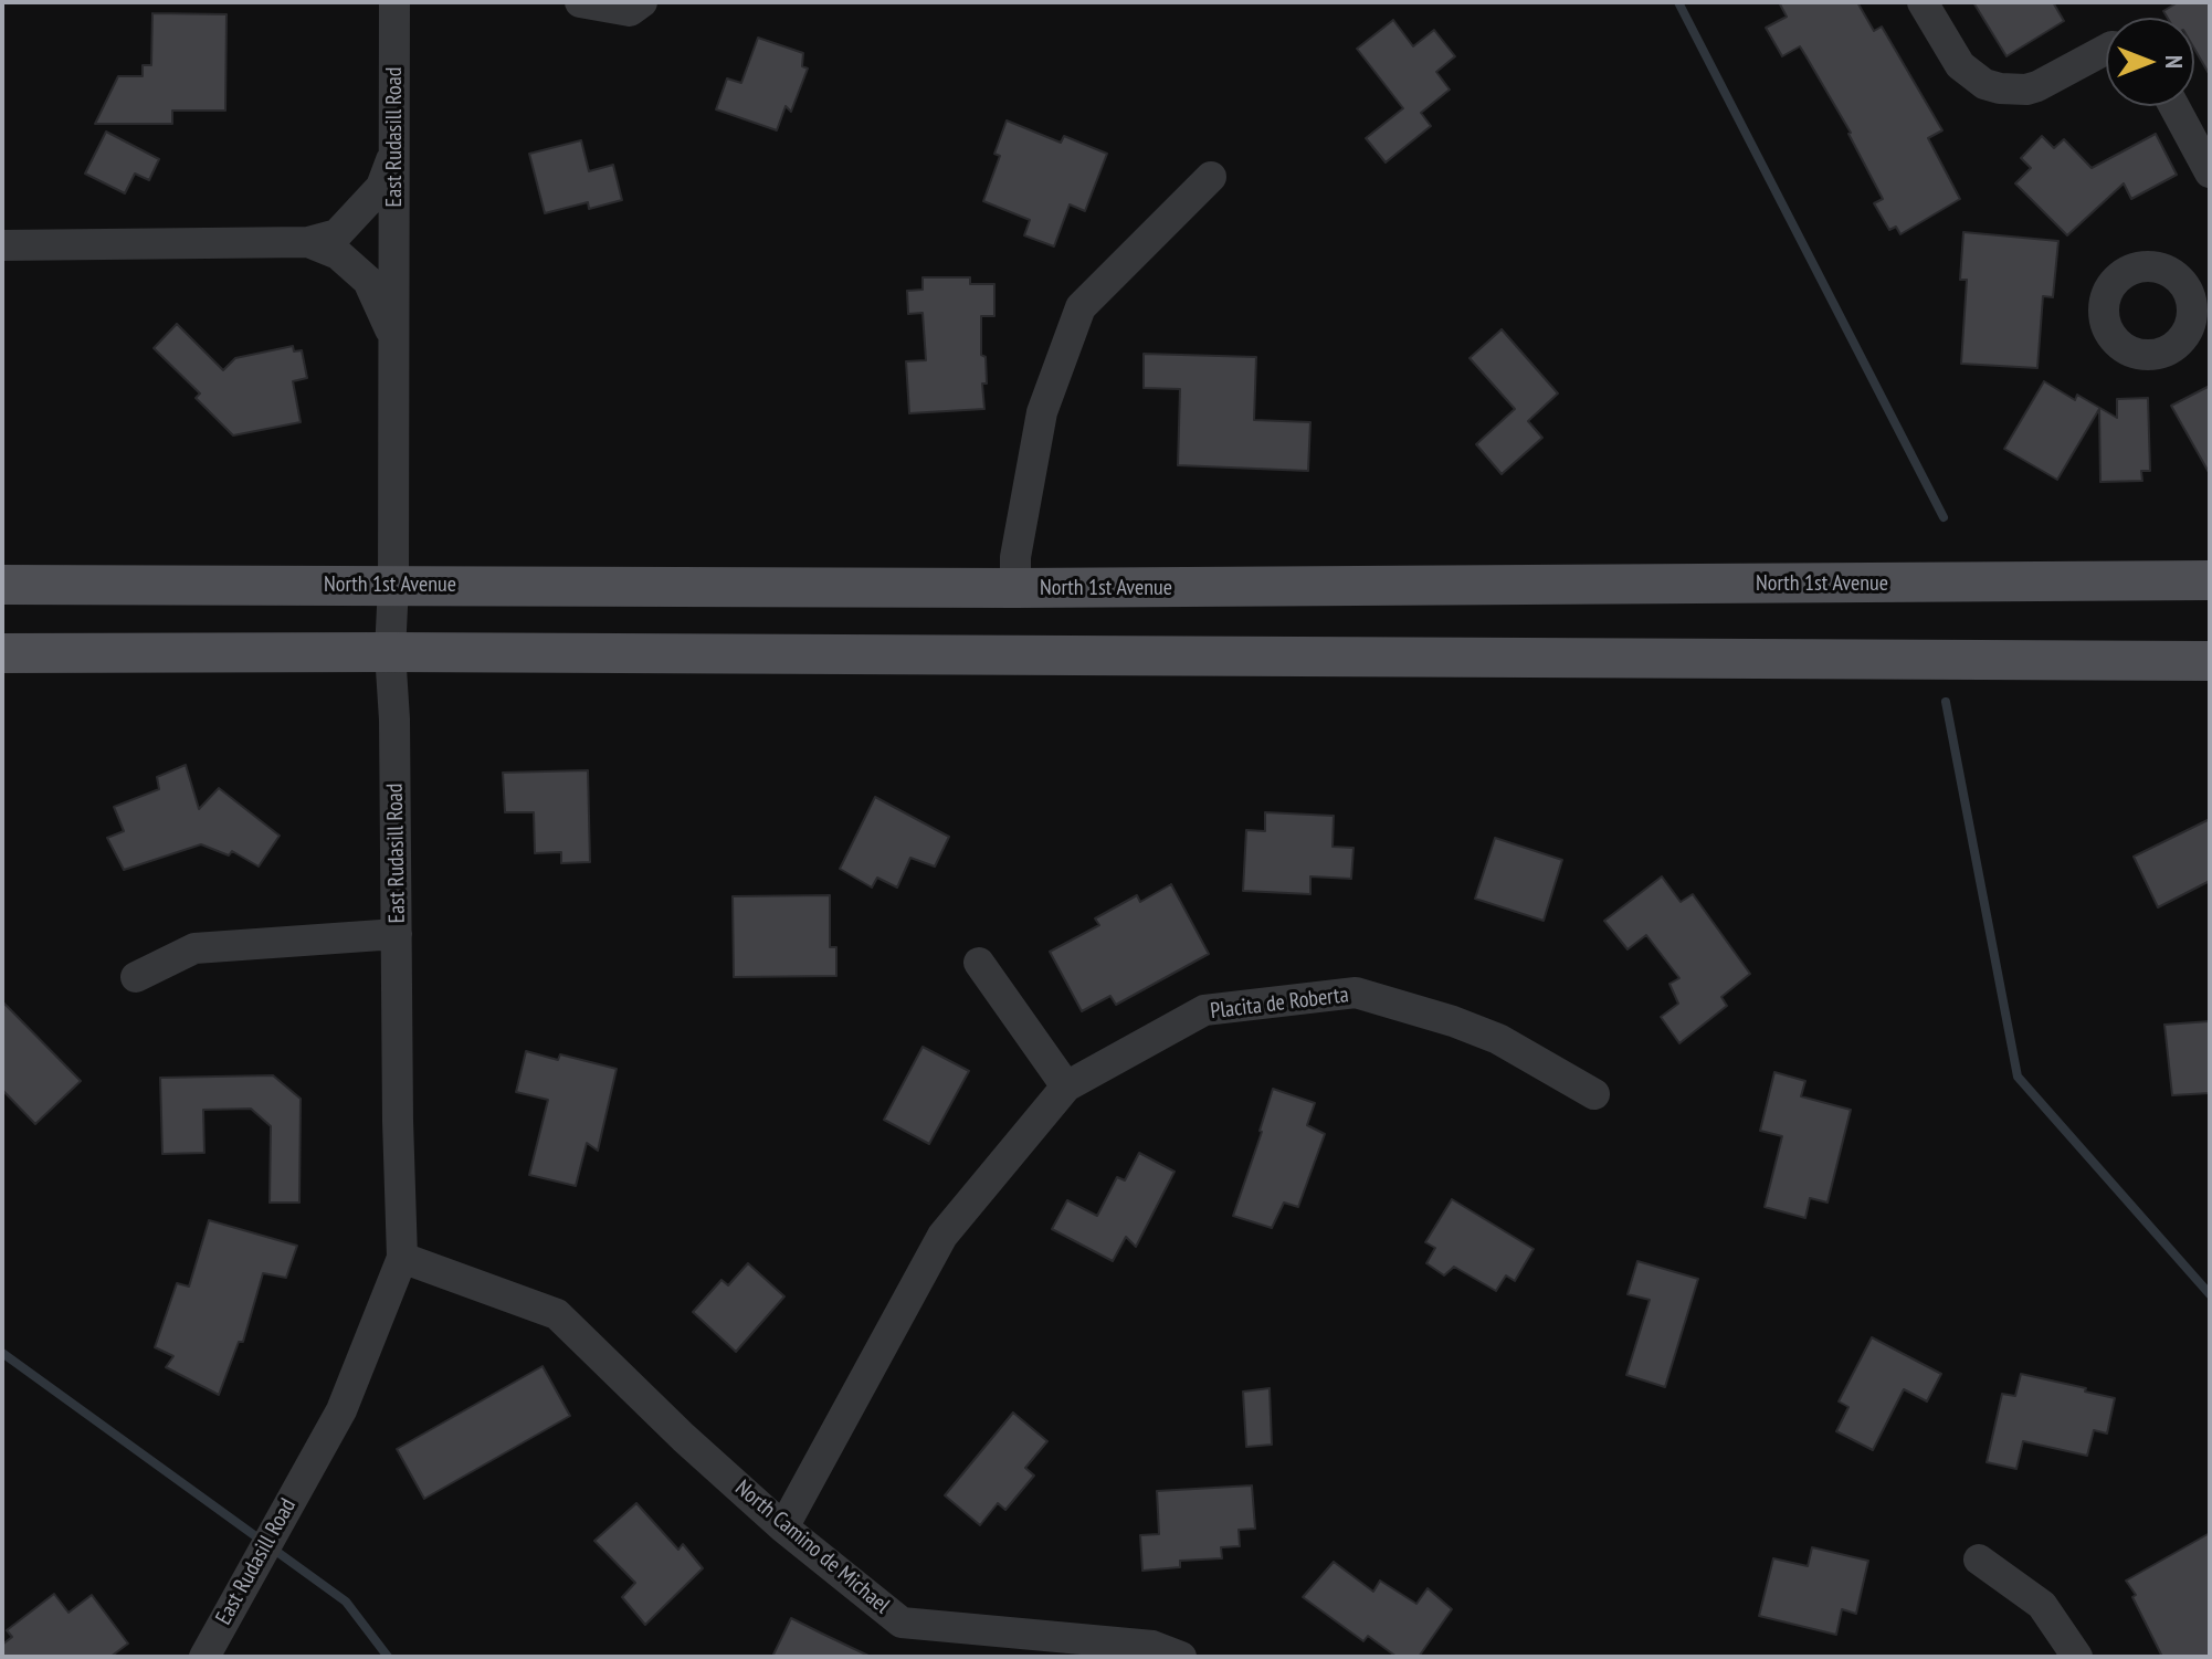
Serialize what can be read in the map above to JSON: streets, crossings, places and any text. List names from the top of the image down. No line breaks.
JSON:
{"streets":{"main road":["North 1st Avenue"],"street":["East Rudasill Road","Placita de Roberta","North Camino de Michael"]},"crossings":[["East Rudasill Road","North 1st Avenue"],["East Rudasill Road","North Camino de Michael"],["Placita de Roberta","North Camino de Michael"]],"north":"right"}
